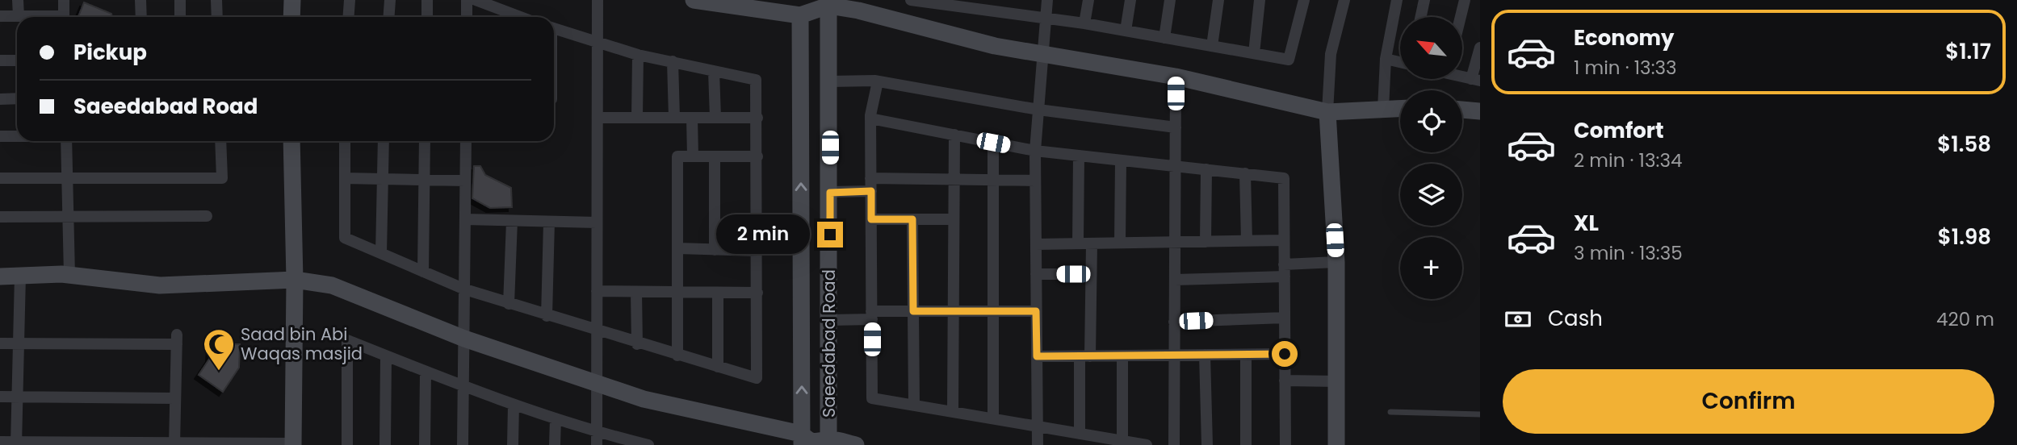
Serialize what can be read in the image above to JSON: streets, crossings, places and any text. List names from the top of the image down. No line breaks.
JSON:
{"streets":{"street":["Saeedabad Road"]},"places":{"mosque":["Saad bin Abi Waqas masjid"]},"north":"top left","page":{"list":[{"name":"Economy","note":"1 min · 13:33","value":"$1.17"},{"name":"Comfort","note":"2 min · 13:34","value":"$1.58"},{"name":"XL","note":"3 min · 13:35","value":"$1.98"}],"map_buttons":"+","banner":["Pickup","Saeedabad Road"],"bubble":"2 min","pay":["Cash","420 m"],"buttons":"Confirm"}}
